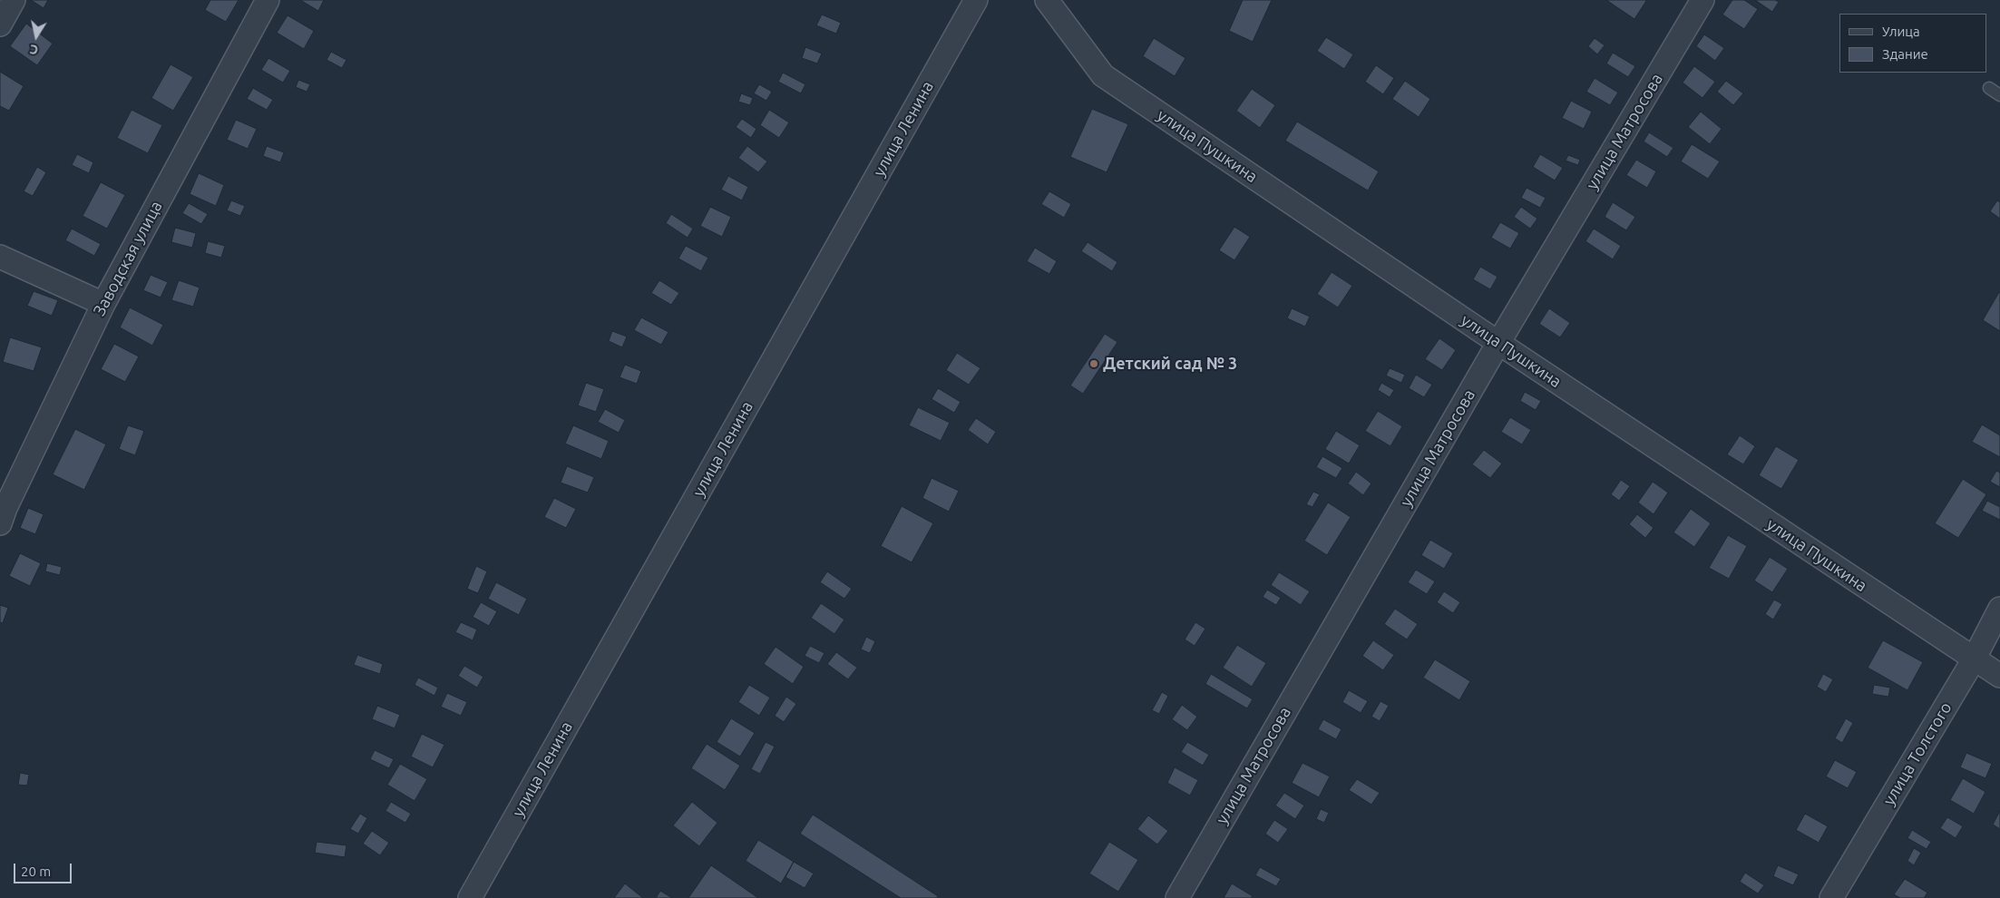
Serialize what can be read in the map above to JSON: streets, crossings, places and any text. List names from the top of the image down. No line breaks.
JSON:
{"streets":{"street":["улица Ленина","улица Матросова","улица Пушкина","Заводская улица","улица Толстого"]},"crossings":[["улица Матросова","улица Пушкина"],["улица Пушкина","улица Толстого"]],"places":["Детский сад № 3"],"legend":["Улица","Здание"],"scale_bar":"20 m","north":"bottom"}
